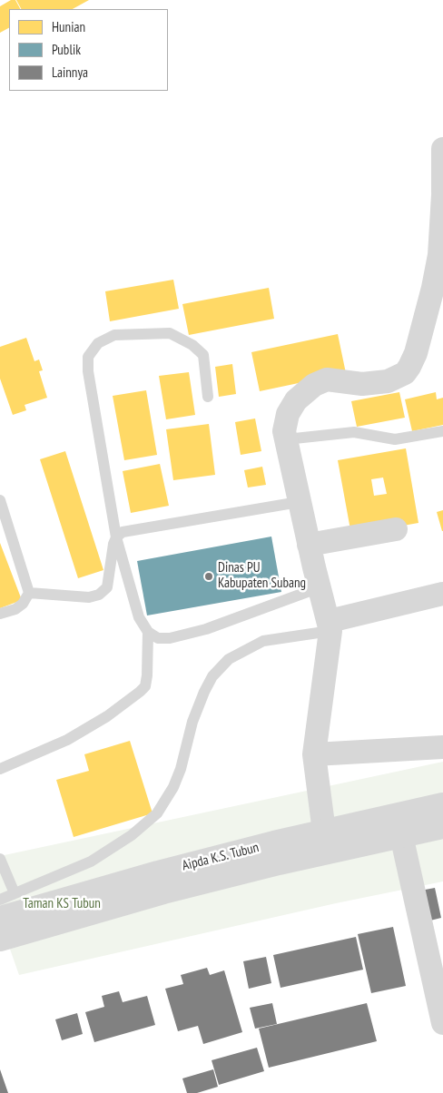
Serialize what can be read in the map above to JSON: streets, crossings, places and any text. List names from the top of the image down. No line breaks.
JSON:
{"streets":{"street":["Aipda K.S. Tubun"]},"parks":["Taman KS Tubun"],"places":["Dinas PU Kabupaten Subang"],"legend":["Hunian","Publik","Lainnya"]}
